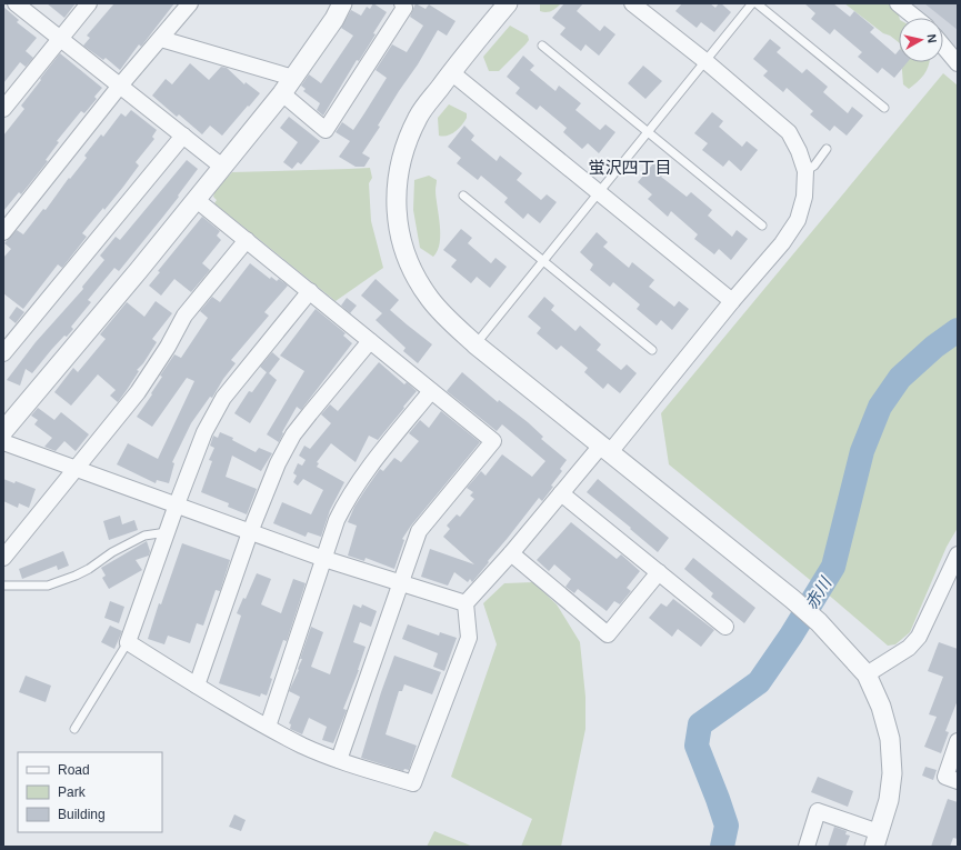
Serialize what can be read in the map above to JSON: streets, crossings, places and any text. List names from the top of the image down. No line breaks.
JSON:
{"districts":["蛍沢四丁目"],"water":["赤川"],"legend":["Road","Park","Building"],"north":"right"}
